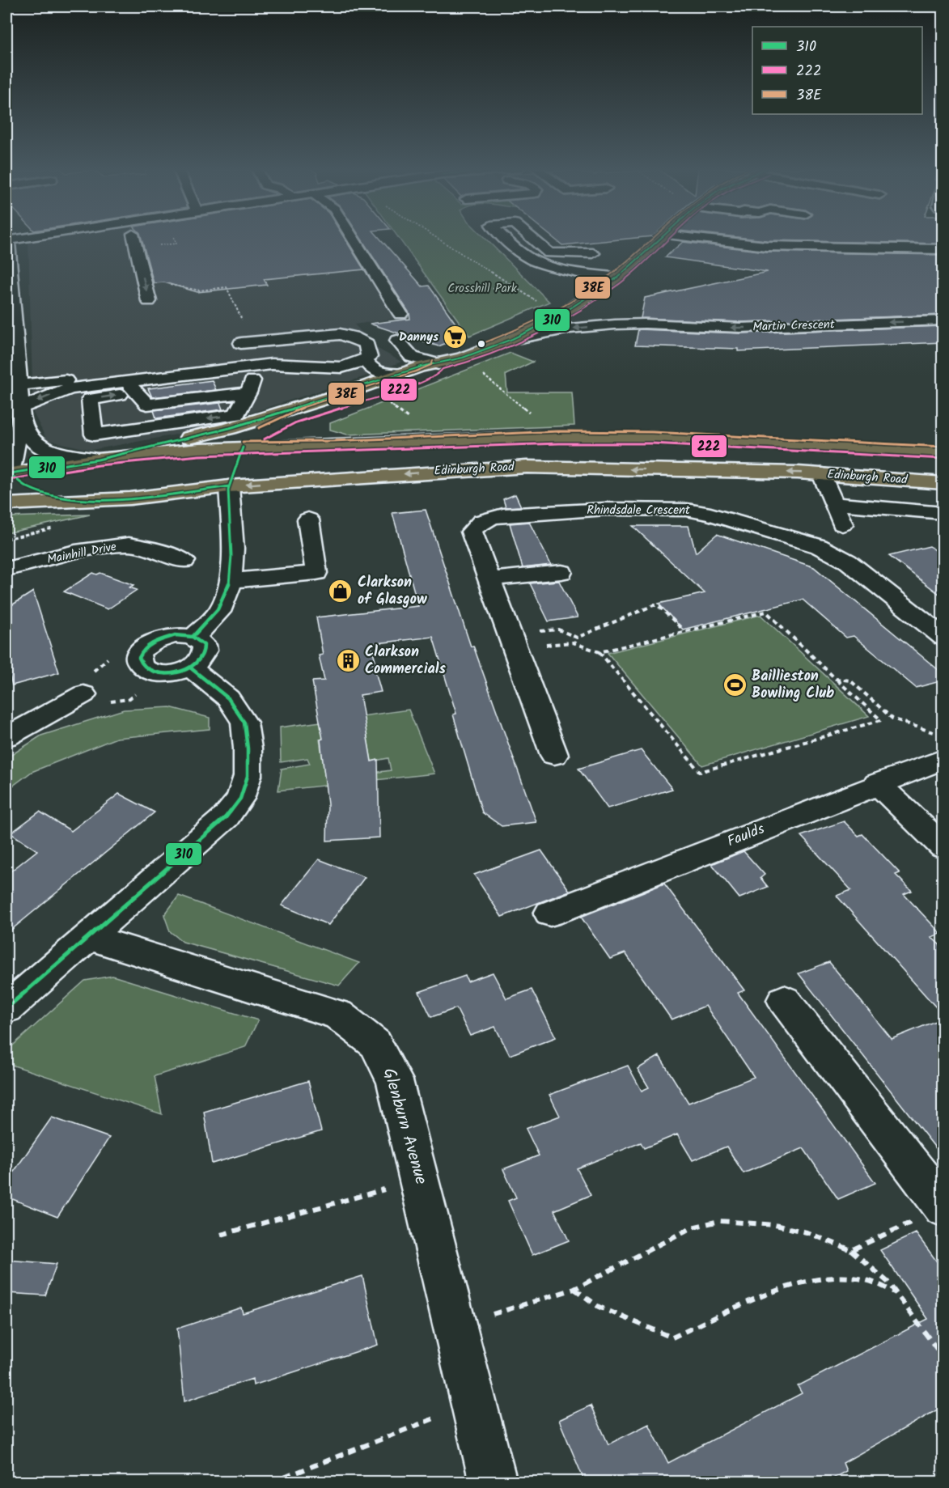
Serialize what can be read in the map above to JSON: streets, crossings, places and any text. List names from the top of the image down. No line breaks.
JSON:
{"streets":{"main road":["Edinburgh Road"],"street":["Martin Crescent","Rhindsdale Crescent","Mainhill Drive","Faulds","Glenburn Avenue"]},"parks":["Crosshill Park"],"places":{"supermarket":["Dannys"],"shop":["Clarkson of Glasgow"],"building":["Clarkson Commercials"],"sports":["Baillieston Bowling Club"]},"lines":["transit line 310","transit line 222","transit line 38E"],"legend":["310","222","38E"]}
